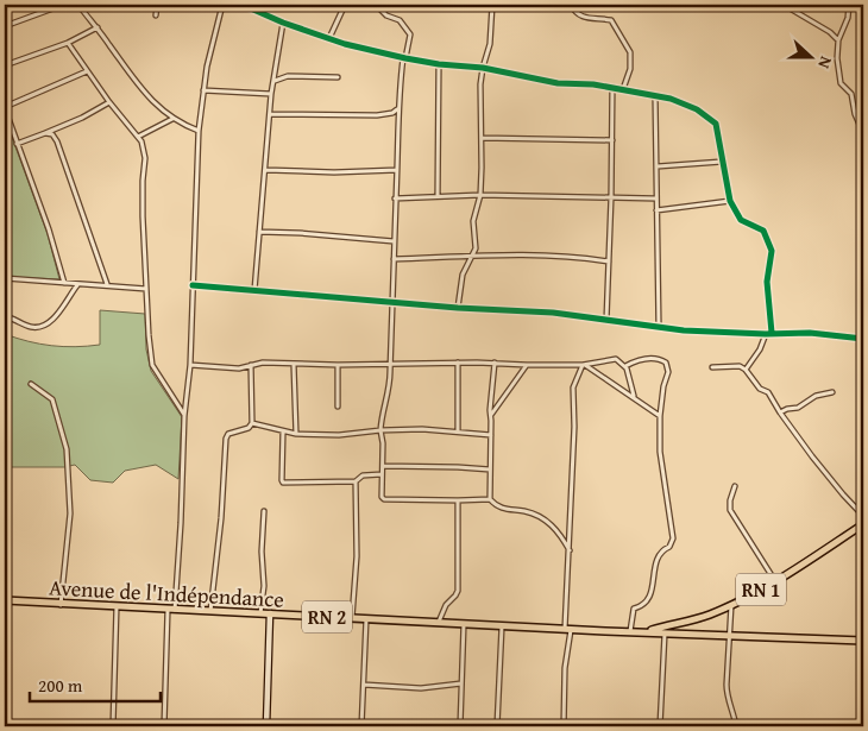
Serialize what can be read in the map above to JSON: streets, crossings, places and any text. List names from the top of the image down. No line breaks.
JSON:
{"streets":{"main road":["RN 1","Avenue de l'Indépendance","RN 2"]},"crossings":[["RN 1","Avenue de l'Indépendance"],["RN 1","RN 2"],["Avenue de l'Indépendance","RN 2"]],"scale_bar":"200 m","north":"right"}
